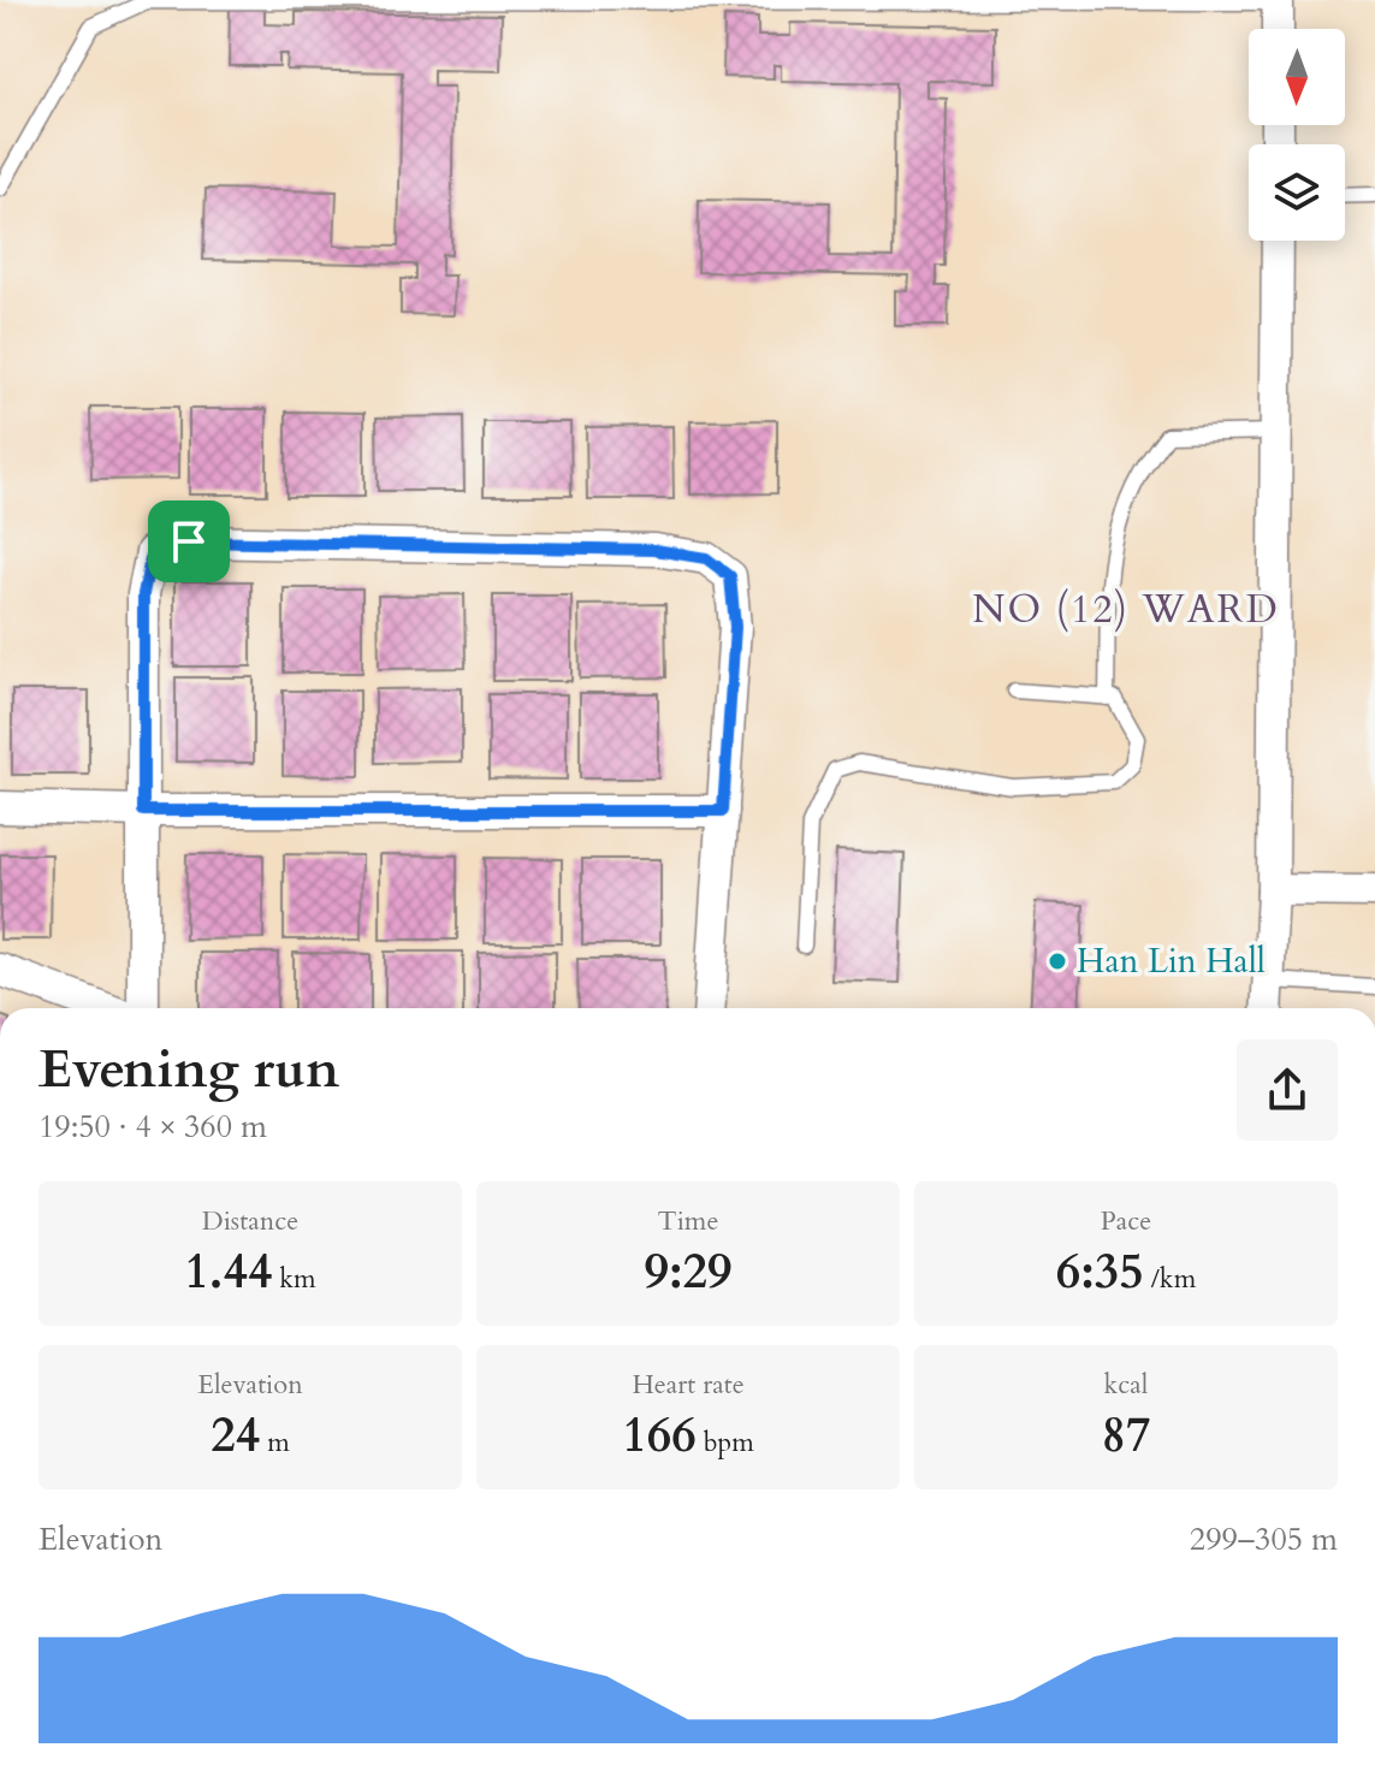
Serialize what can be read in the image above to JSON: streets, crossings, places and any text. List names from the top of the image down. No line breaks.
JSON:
{"districts":["NO (12) WARD"],"places":["Han Lin Hall"],"north":"bottom","page":{"heading":["Evening run","19:50 · 4 × 360 m"],"stats":[["Distance","1.44 km"],["Time","9:29"],["Pace","6:35 /km"],["Elevation","24 m"],["Heart rate","166 bpm"],["kcal","87"]],"chart":["Elevation","299–305 m"]}}
